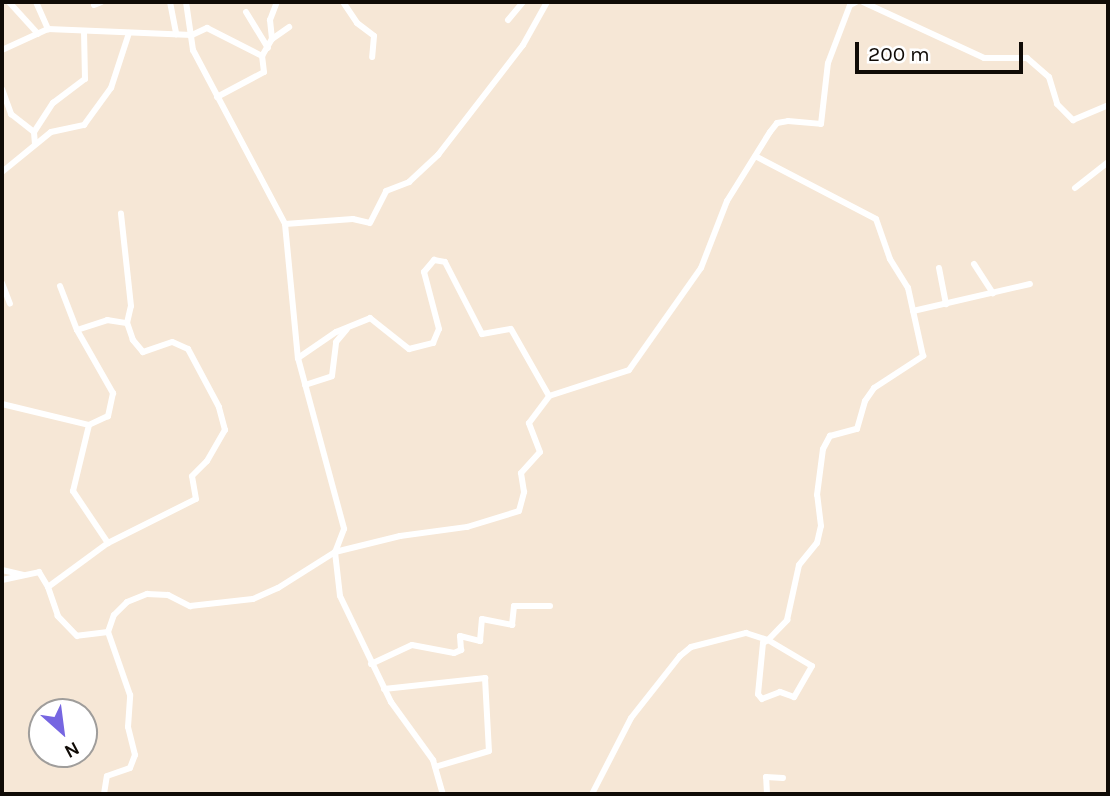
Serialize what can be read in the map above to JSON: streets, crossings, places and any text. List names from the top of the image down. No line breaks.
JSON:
{"scale_bar":"200 m","north":"bottom right"}
